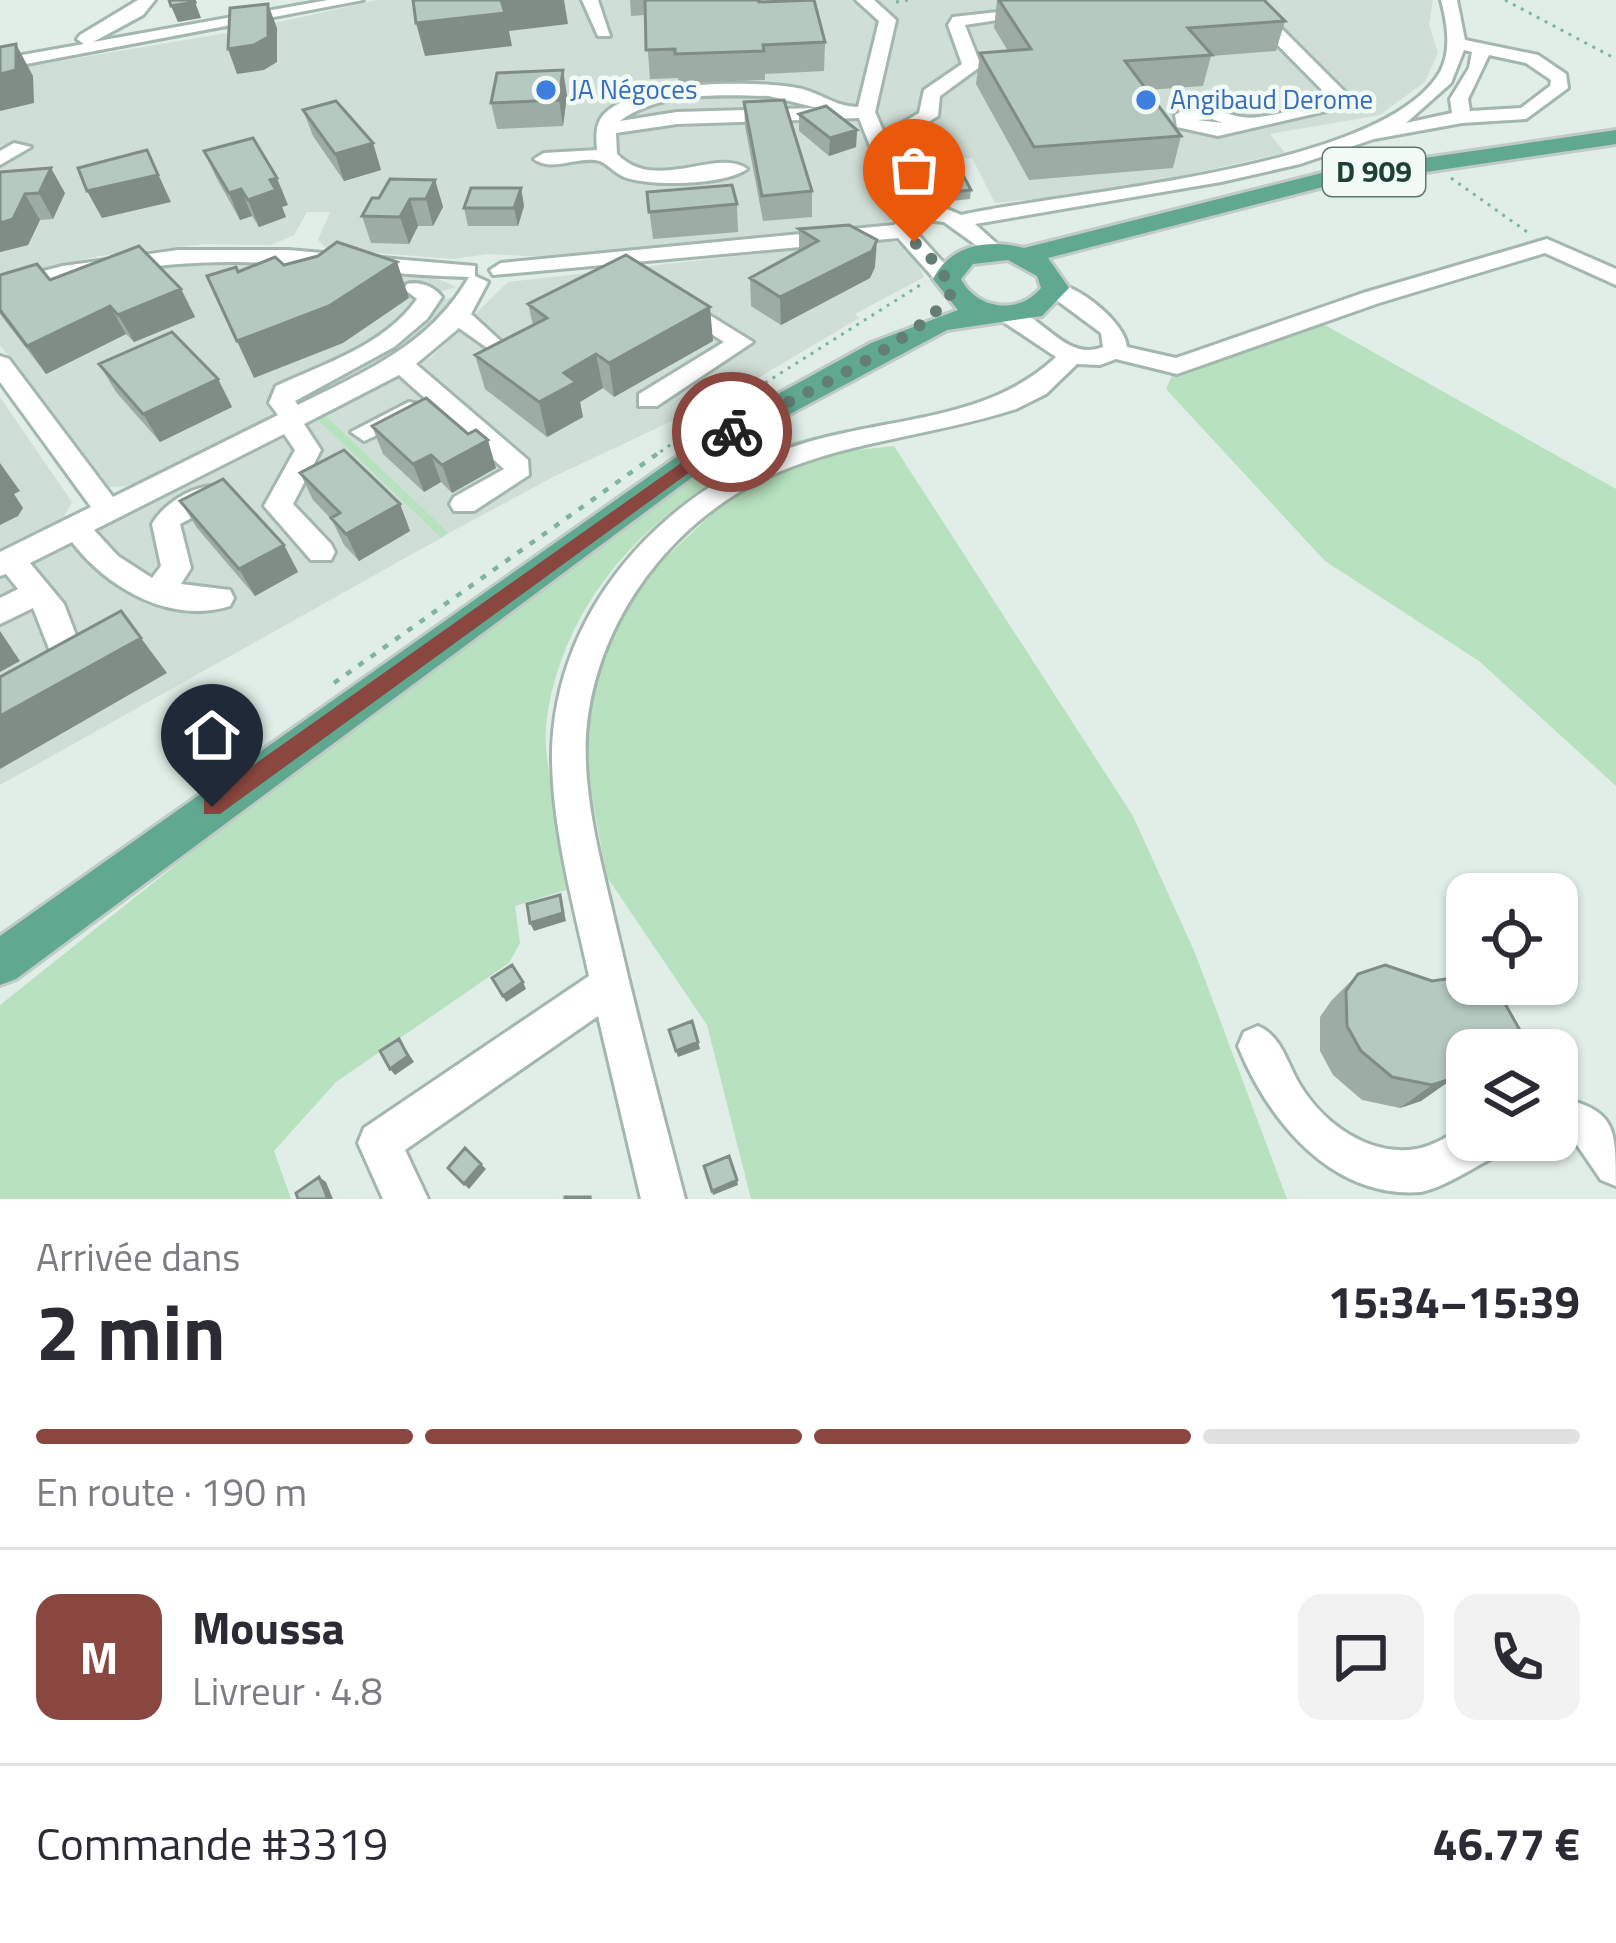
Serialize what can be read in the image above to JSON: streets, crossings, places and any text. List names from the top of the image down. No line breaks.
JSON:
{"streets":{"main road":["D 909"]},"places":["JA Négoces","Angibaud Derome"],"page":{"heading":["2 min","Arrivée dans","15:34–15:39"],"panel":["Moussa","Livreur · 4.8","Commande #3319","46.77 €"],"bar":"En route · 190 m","round":"M"}}
